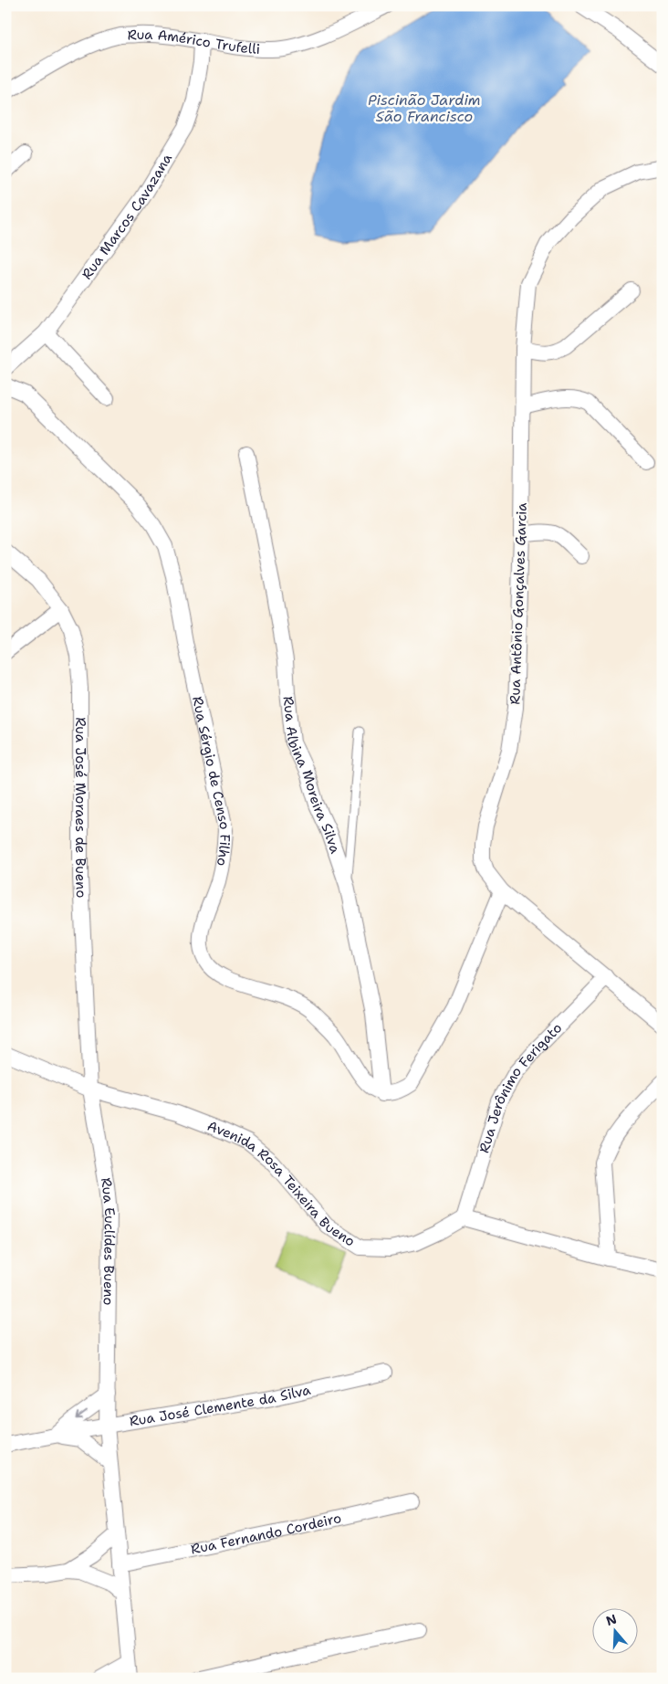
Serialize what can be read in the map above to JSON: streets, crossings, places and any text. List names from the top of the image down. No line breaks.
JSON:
{"streets":{"street":["Rua Américo Trufelli","Rua Marcos Cavazana","Rua Antônio Gonçalves Garcia","Rua Albina Moreira Silva","Rua Sérgio de Censo Filho","Rua José Moraes de Bueno","Rua Jerônimo Ferigato","Avenida Rosa Teixeira Bueno","Rua Euclídes Bueno","Rua José Clemente da Silva","Rua Fernando Cordeiro"]},"crossings":[["Rua Américo Trufelli","Rua Marcos Cavazana"],["Rua Antônio Gonçalves Garcia","Rua Jerônimo Ferigato"],["Rua Albina Moreira Silva","Rua Sérgio de Censo Filho"],["Rua José Moraes de Bueno","Avenida Rosa Teixeira Bueno"],["Rua José Moraes de Bueno","Rua Euclídes Bueno"],["Rua Jerônimo Ferigato","Avenida Rosa Teixeira Bueno"],["Avenida Rosa Teixeira Bueno","Rua Euclídes Bueno"],["Rua Euclídes Bueno","Rua José Clemente da Silva"],["Rua Euclídes Bueno","Rua Fernando Cordeiro"]],"water":["Piscinão Jardim São Francisco"],"north":"top"}
